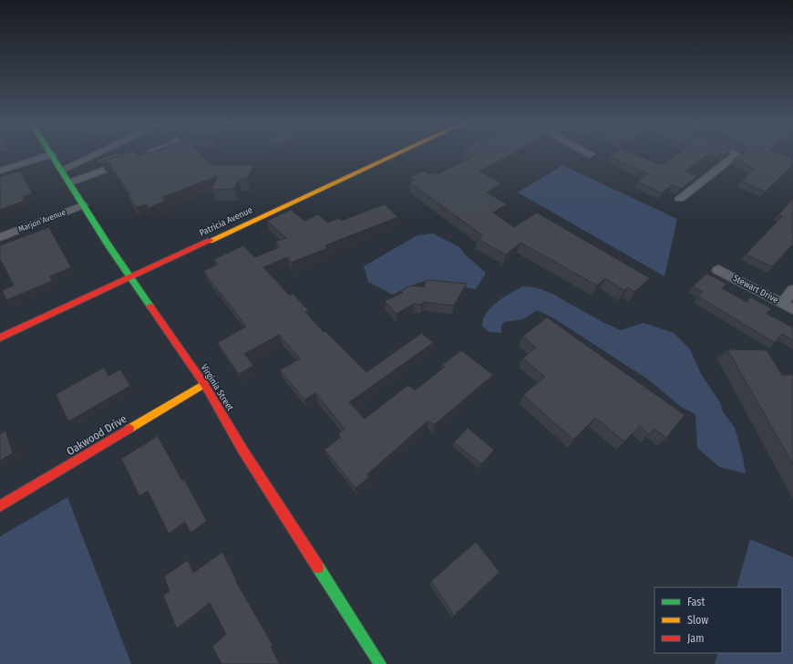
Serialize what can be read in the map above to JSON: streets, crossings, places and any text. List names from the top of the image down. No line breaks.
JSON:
{"streets":{"street":["Marjon Avenue","Patricia Avenue","Stewart Drive","Virginia Street","Oakwood Drive"]},"crossings":[["Marjon Avenue","Virginia Street"],["Patricia Avenue","Virginia Street"],["Virginia Street","Oakwood Drive"]],"legend":["Fast","Slow","Jam"]}
